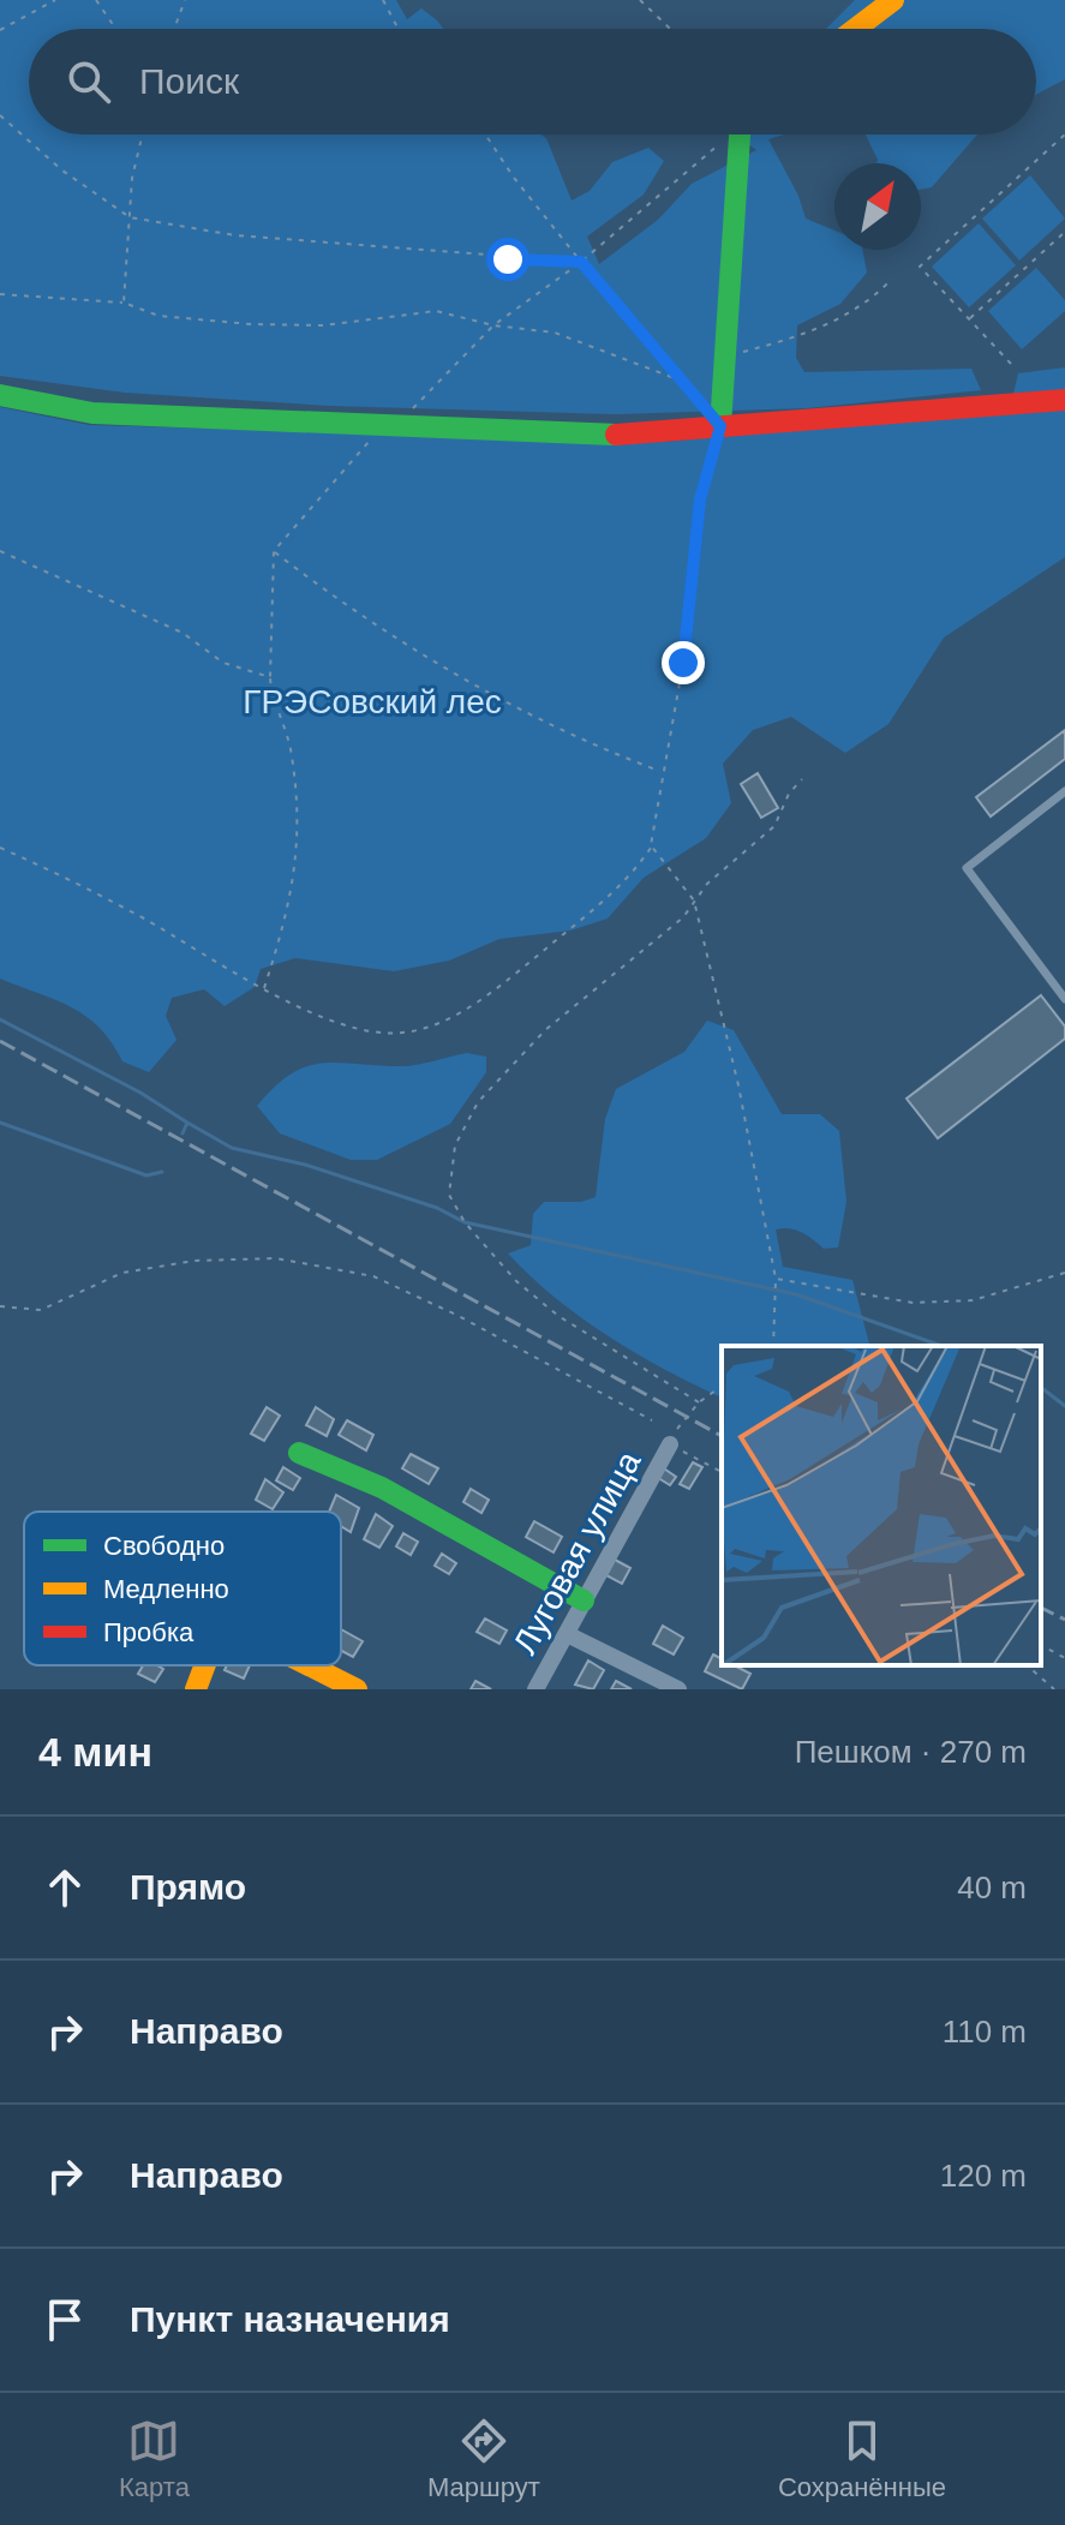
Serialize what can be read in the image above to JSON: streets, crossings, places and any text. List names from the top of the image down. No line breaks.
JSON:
{"streets":{"street":["Луговая улица"]},"parks":["ГРЭСовский лес"],"legend":["Свободно","Медленно","Пробка"],"north":"top right","page":{"search":"Поиск","heading":["4 мин","Пешком · 270 m"],"list":[["Прямо","40 m"],["Направо","110 m"],["Направо","120 m"],"Пункт назначения"],"nav":["Карта","Маршрут","Сохранённые"]}}
